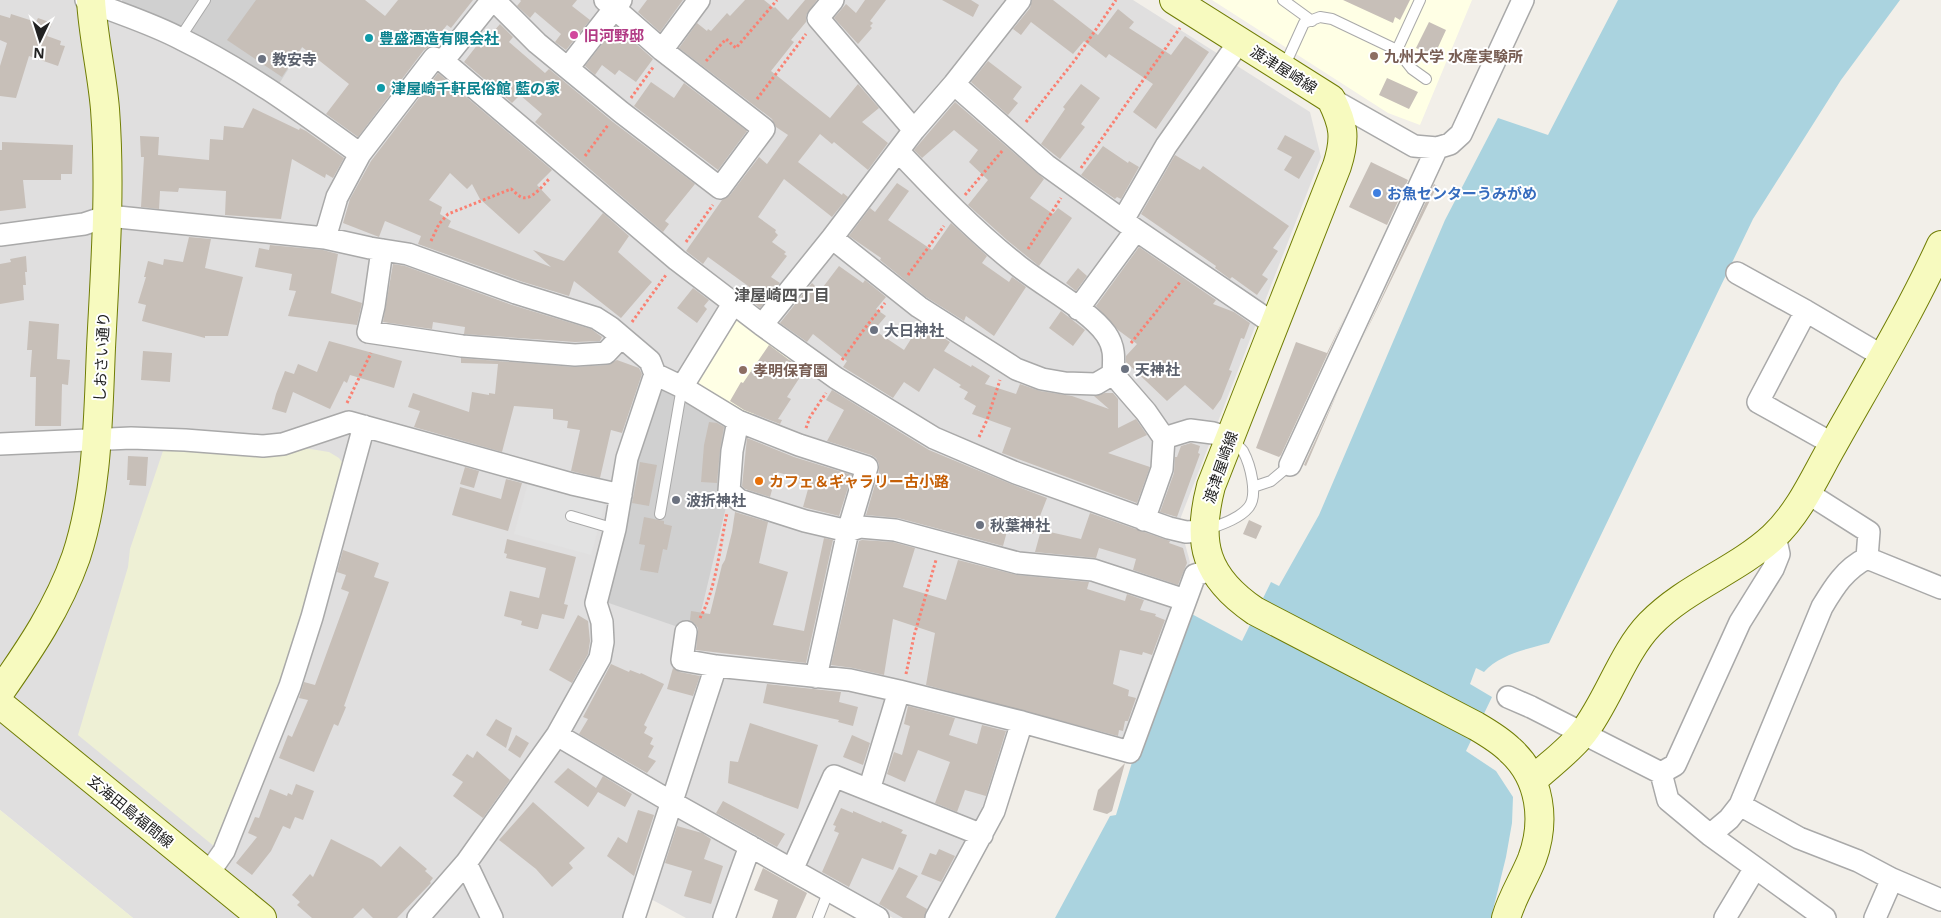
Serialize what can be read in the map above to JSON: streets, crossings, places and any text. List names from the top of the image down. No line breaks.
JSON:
{"streets":{"main road":["渡津屋崎線","しおさい通り","玄海田島福間線"]},"districts":["津屋崎四丁目"],"places":["旧河野邸","豊盛酒造有限会社","九州大学 水産実験所","教安寺","津屋崎千軒民俗館 藍の家","お魚センターうみがめ","大日神社","天神社","孝明保育園","カフェ＆ギャラリー古小路","波折神社","秋葉神社"],"north":"bottom"}
